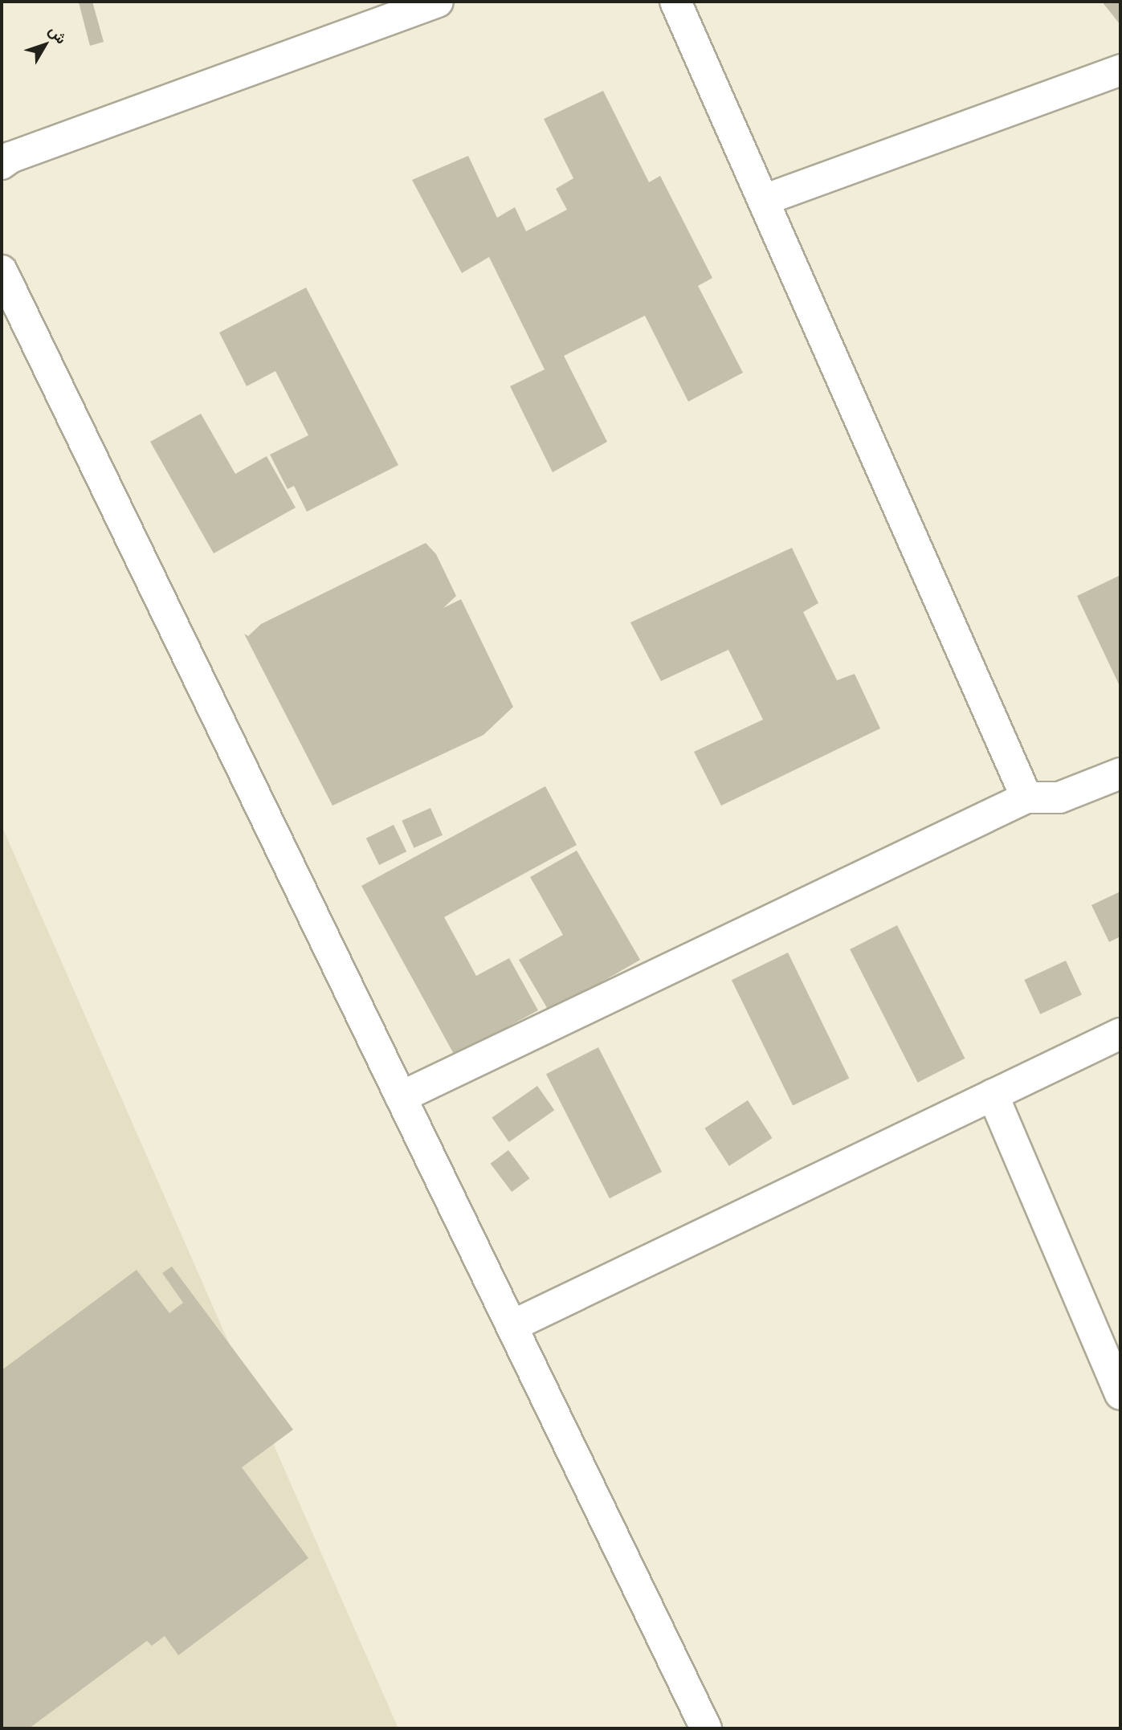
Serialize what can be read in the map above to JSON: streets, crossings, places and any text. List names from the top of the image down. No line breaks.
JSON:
{"north":"top right"}
